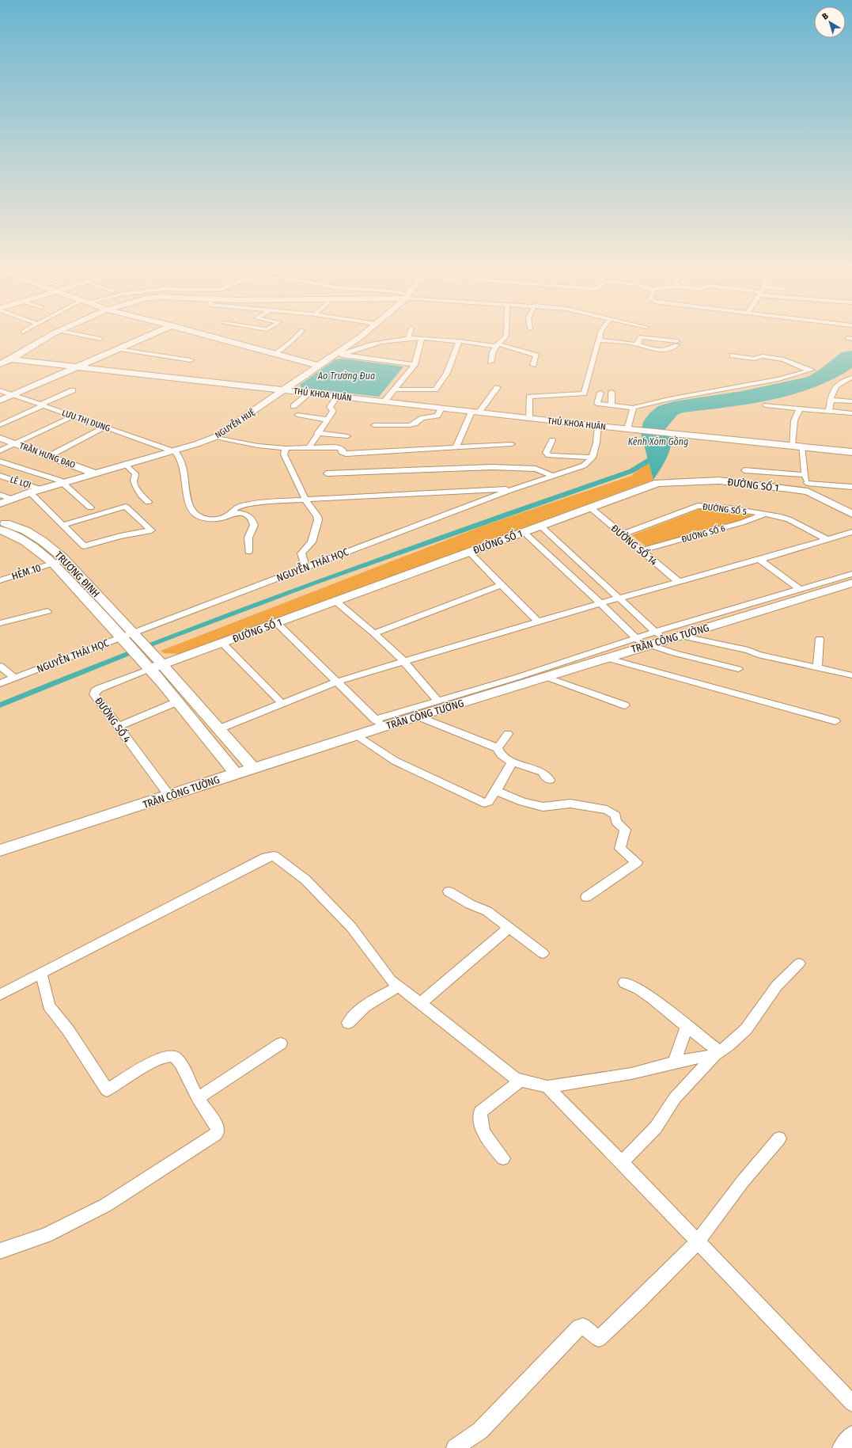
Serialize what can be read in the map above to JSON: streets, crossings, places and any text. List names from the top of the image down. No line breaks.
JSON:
{"streets":{"main road":["THỦ KHOA HUÂN","NGUYỄN HUỆ","TRẦN HƯNG ĐẠO","ĐƯỜNG SỐ 1","TRƯƠNG ĐỊNH","TRẦN CÔNG TƯỜNG"],"street":["LƯU THỊ DUNG","LÊ LỢI","ĐƯỜNG SỐ 5","ĐƯỜNG SỐ 6","ĐƯỜNG SỐ 14","NGUYỄN THÁI HỌC","HẺM 10","ĐƯỜNG SỐ 4"]},"crossings":[["THỦ KHOA HUÂN","NGUYỄN HUỆ"],["LƯU THỊ DUNG","NGUYỄN HUỆ"],["NGUYỄN HUỆ","TRẦN HƯNG ĐẠO"],["NGUYỄN HUỆ","LÊ LỢI"],["ĐƯỜNG SỐ 1","ĐƯỜNG SỐ 14"],["ĐƯỜNG SỐ 1","ĐƯỜNG SỐ 4"],["ĐƯỜNG SỐ 5","ĐƯỜNG SỐ 6"],["ĐƯỜNG SỐ 5","ĐƯỜNG SỐ 14"],["ĐƯỜNG SỐ 6","ĐƯỜNG SỐ 14"],["NGUYỄN THÁI HỌC","TRƯƠNG ĐỊNH"],["HẺM 10","TRƯƠNG ĐỊNH"],["TRẦN CÔNG TƯỜNG","ĐƯỜNG SỐ 4"]],"water":["Ao Trường Đua","Kênh Xóm Gồng"],"north":"top left"}
